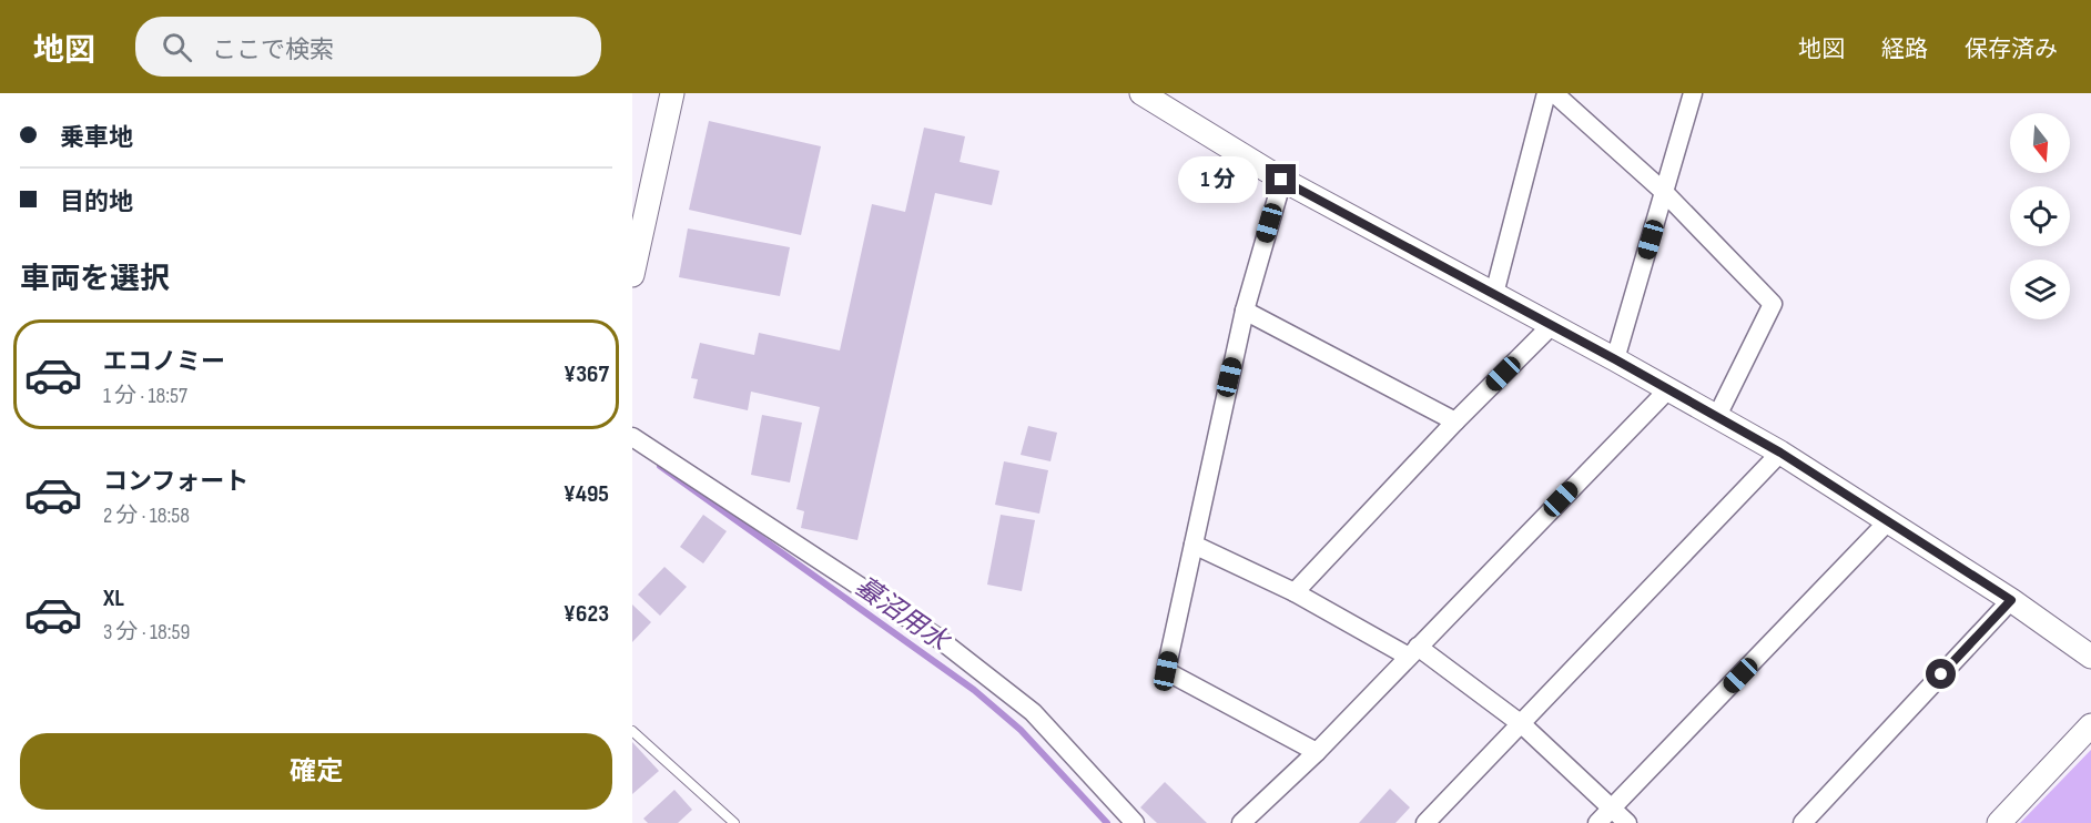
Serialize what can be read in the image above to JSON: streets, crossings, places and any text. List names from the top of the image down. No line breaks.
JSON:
{"water":["蟇沼用水"],"north":"bottom","page":{"header":"地図","search":"ここで検索","nav":["地図","経路","保存済み"],"banner":["乗車地","目的地"],"bubble":"1 分","heading":"車両を選択","list":[{"name":"エコノミー","note":"1 分 · 18:57","value":"¥367"},{"name":"コンフォート","note":"2 分 · 18:58","value":"¥495"},{"name":"XL","note":"3 分 · 18:59","value":"¥623"}],"buttons":"確定"}}
